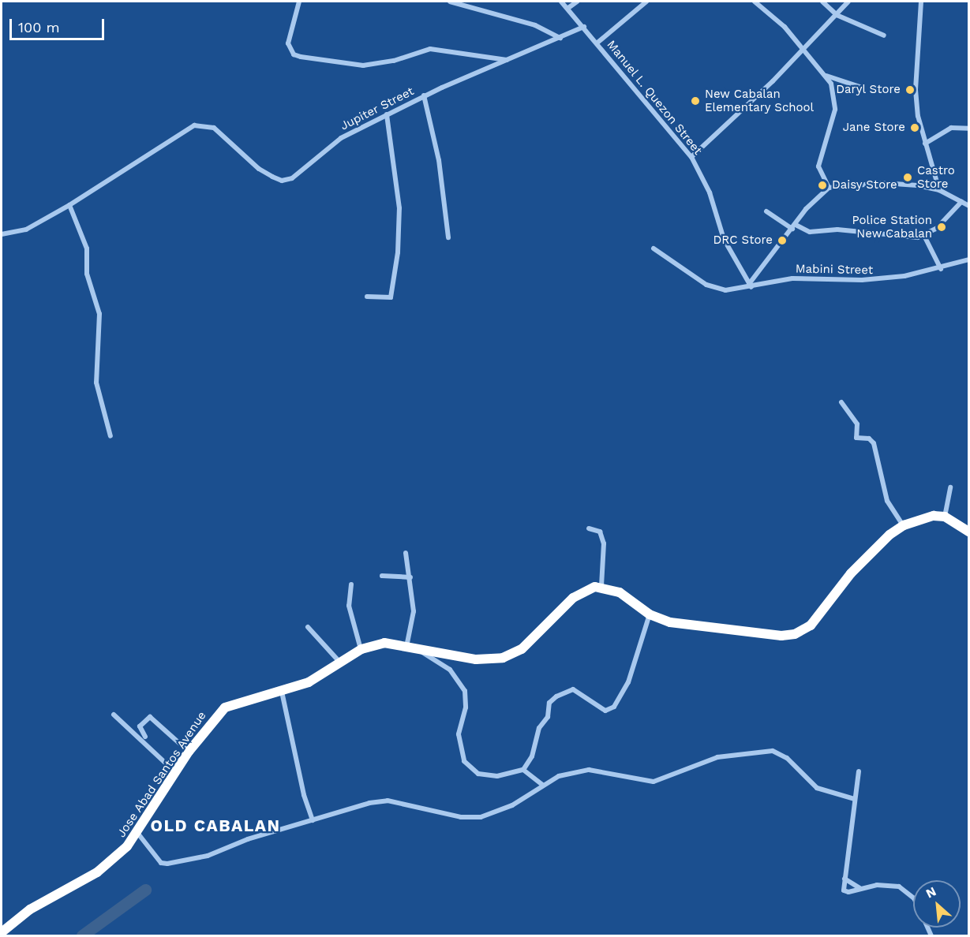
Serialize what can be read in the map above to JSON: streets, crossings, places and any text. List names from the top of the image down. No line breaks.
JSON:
{"streets":{"highway":["Jose Abad Santos Avenue"],"street":["Manuel L. Quezon Street","Jupiter Street","Mabini Street"]},"crossings":[["Manuel L. Quezon Street","Jupiter Street"],["Manuel L. Quezon Street","Mabini Street"]],"districts":["OLD CABALAN"],"places":["Daryl Store","New Cabalan Elementary School","Jane Store","Castro Store","Daisy Store","Police Station New Cabalan","DRC Store"],"scale_bar":"100 m","north":"top left"}
